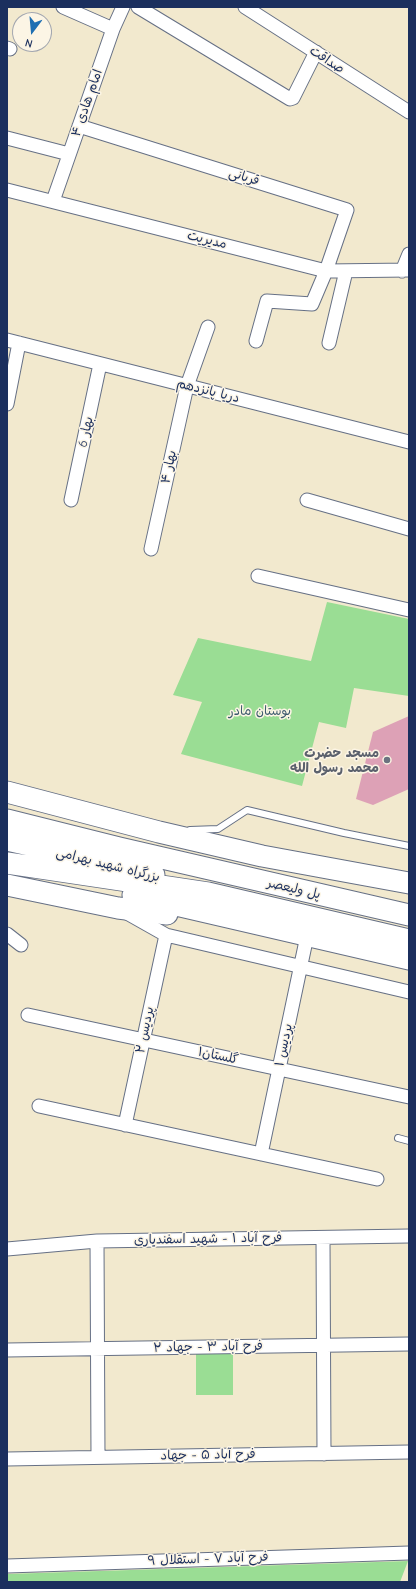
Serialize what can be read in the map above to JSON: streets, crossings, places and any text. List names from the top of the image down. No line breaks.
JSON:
{"streets":{"highway":["بزرگراه شهید بهرامی","پل ولیعصر"],"street":["صداقت","امام هادی ۴","قربانی","مدیریت","دریا پانزدهم","بهار 6","بهار ۴","پردیس ۲","پردیس ۱","گلستان۱","فرح آباد ۱ - شهید اسفندیاری","فرح آباد ۳ - جهاد ۲","فرح آباد ۵ - جهاد","فرح آباد ۷ - استقلال ۹"]},"crossings":[["امام هادی ۴","قربانی"],["امام هادی ۴","مدیریت"],["قربانی","مدیریت"],["دریا پانزدهم","بهار 6"],["دریا پانزدهم","بهار ۴"],["بزرگراه شهید بهرامی","پل ولیعصر"],["پردیس ۲","گلستان۱"],["پردیس ۱","گلستان۱"]],"parks":["بوستان مادر"],"places":["مسجد حضرت محمد رسول الله"],"north":"bottom"}
